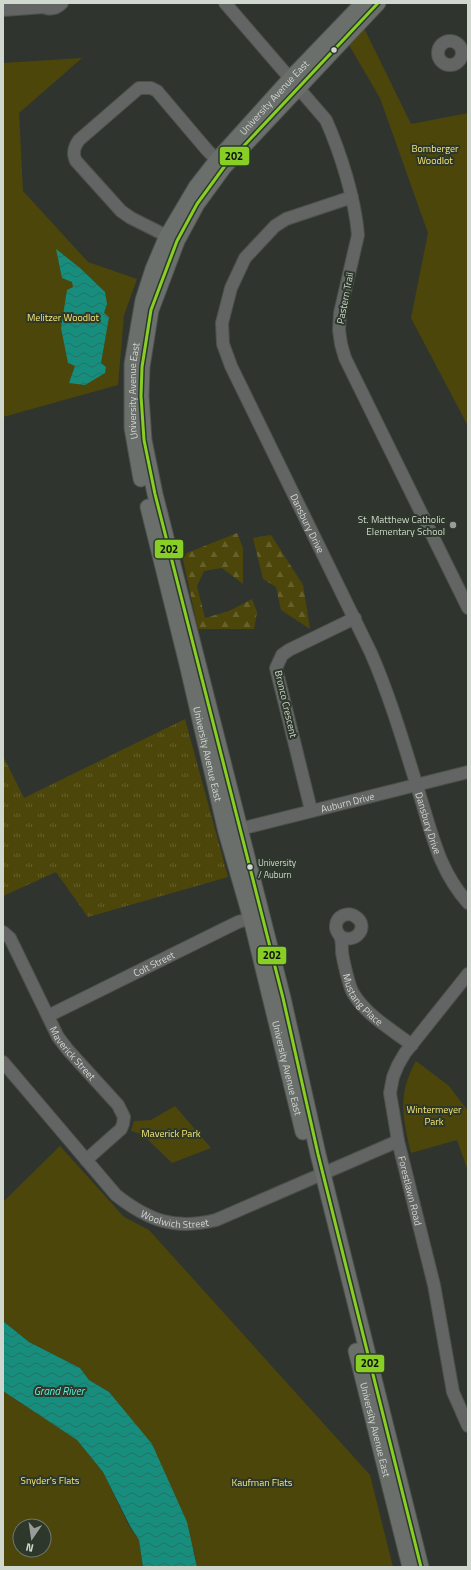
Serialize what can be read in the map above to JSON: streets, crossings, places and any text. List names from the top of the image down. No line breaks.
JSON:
{"streets":{"main road":["University Avenue East"],"street":["Pastern Trail","Dansbury Drive","Bronco Crescent","Auburn Drive","Colt Street","Mustang Place","Maverick Street","Forestlawn Road","Woolwich Street"]},"crossings":[["University Avenue East","Pastern Trail"],["University Avenue East","Auburn Drive"],["University Avenue East","Colt Street"],["University Avenue East","Woolwich Street"],["Pastern Trail","Dansbury Drive"],["Dansbury Drive","Bronco Crescent"],["Dansbury Drive","Auburn Drive"],["Bronco Crescent","Auburn Drive"],["Colt Street","Maverick Street"],["Mustang Place","Forestlawn Road"],["Maverick Street","Woolwich Street"],["Forestlawn Road","Woolwich Street"]],"water":["Grand River"],"parks":["Bomberger Woodlot","Melitzer Woodlot","Wintermeyer Park","Maverick Park","Snyder's Flats","Kaufman Flats"],"places":["St. Matthew Catholic Elementary School","University / Auburn"],"lines":["transit line 202"],"north":"bottom"}
